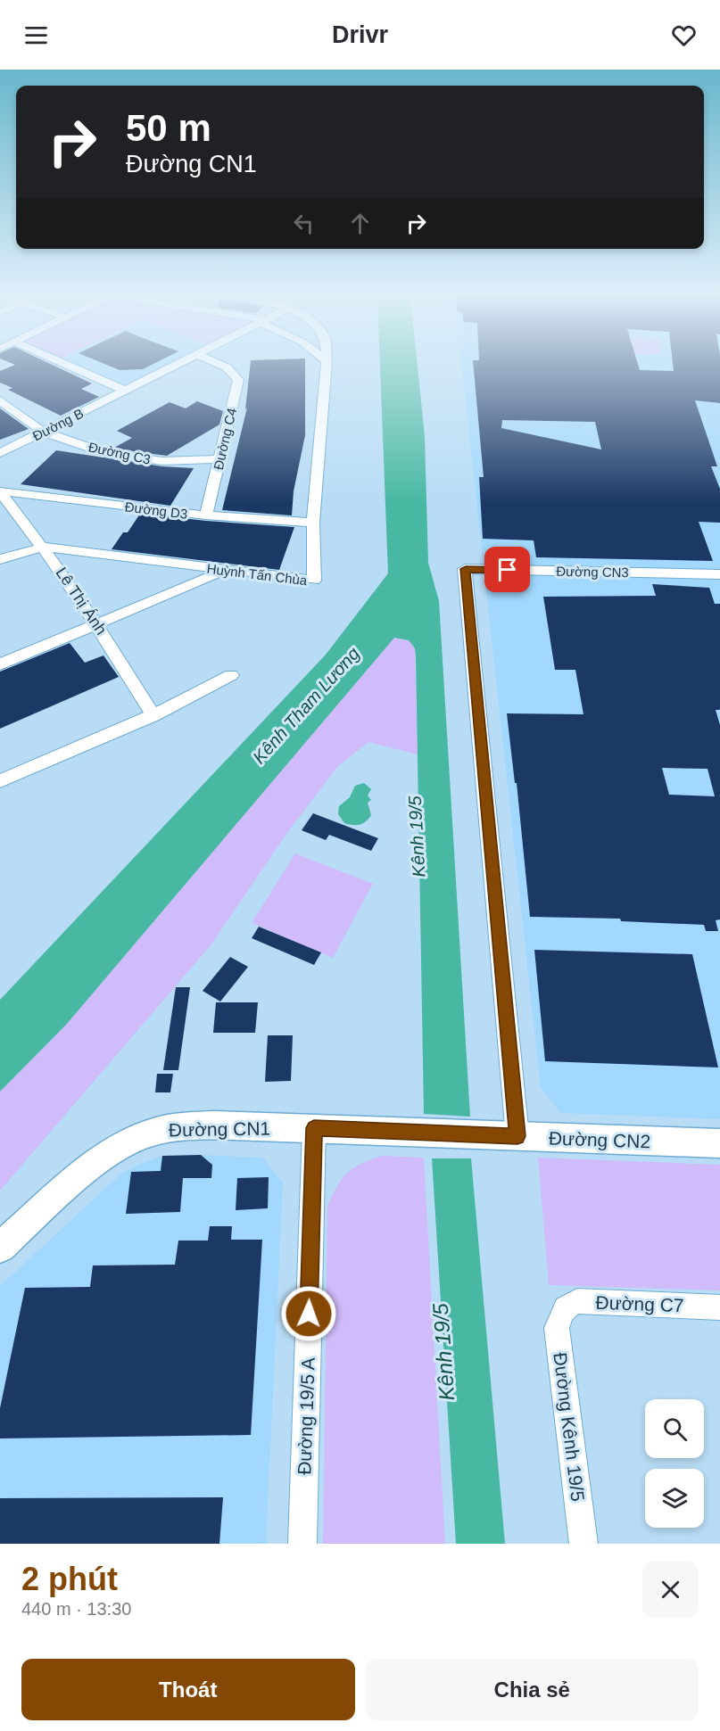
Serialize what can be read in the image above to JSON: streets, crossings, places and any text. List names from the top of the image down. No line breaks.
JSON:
{"streets":{"street":["Đường B","Đường C4","Đường C3","Đường D3","Đường CN3","Huỳnh Tấn Chùa","Lê Thị Ánh","Đường CN1","Đường CN2","Đường C7","Đường 19/5 A","Đường Kênh 19/5"]},"crossings":[["Đường B","Đường C3"],["Đường C4","Đường C3"],["Đường C4","Đường D3"],["Đường D3","Huỳnh Tấn Chùa"],["Đường D3","Lê Thị Ánh"],["Đường CN3","Đường CN2"],["Huỳnh Tấn Chùa","Lê Thị Ánh"],["Đường CN1","Đường CN2"],["Đường CN1","Đường 19/5 A"],["Đường C7","Đường Kênh 19/5"]],"water":["Kênh Tham Lương","Kênh 19/5"],"page":{"header":"Drivr","turn":["50 m","Đường CN1"],"heading":["2 phút","440 m · 13:30"],"buttons":["Thoát","Chia sẻ"]}}
